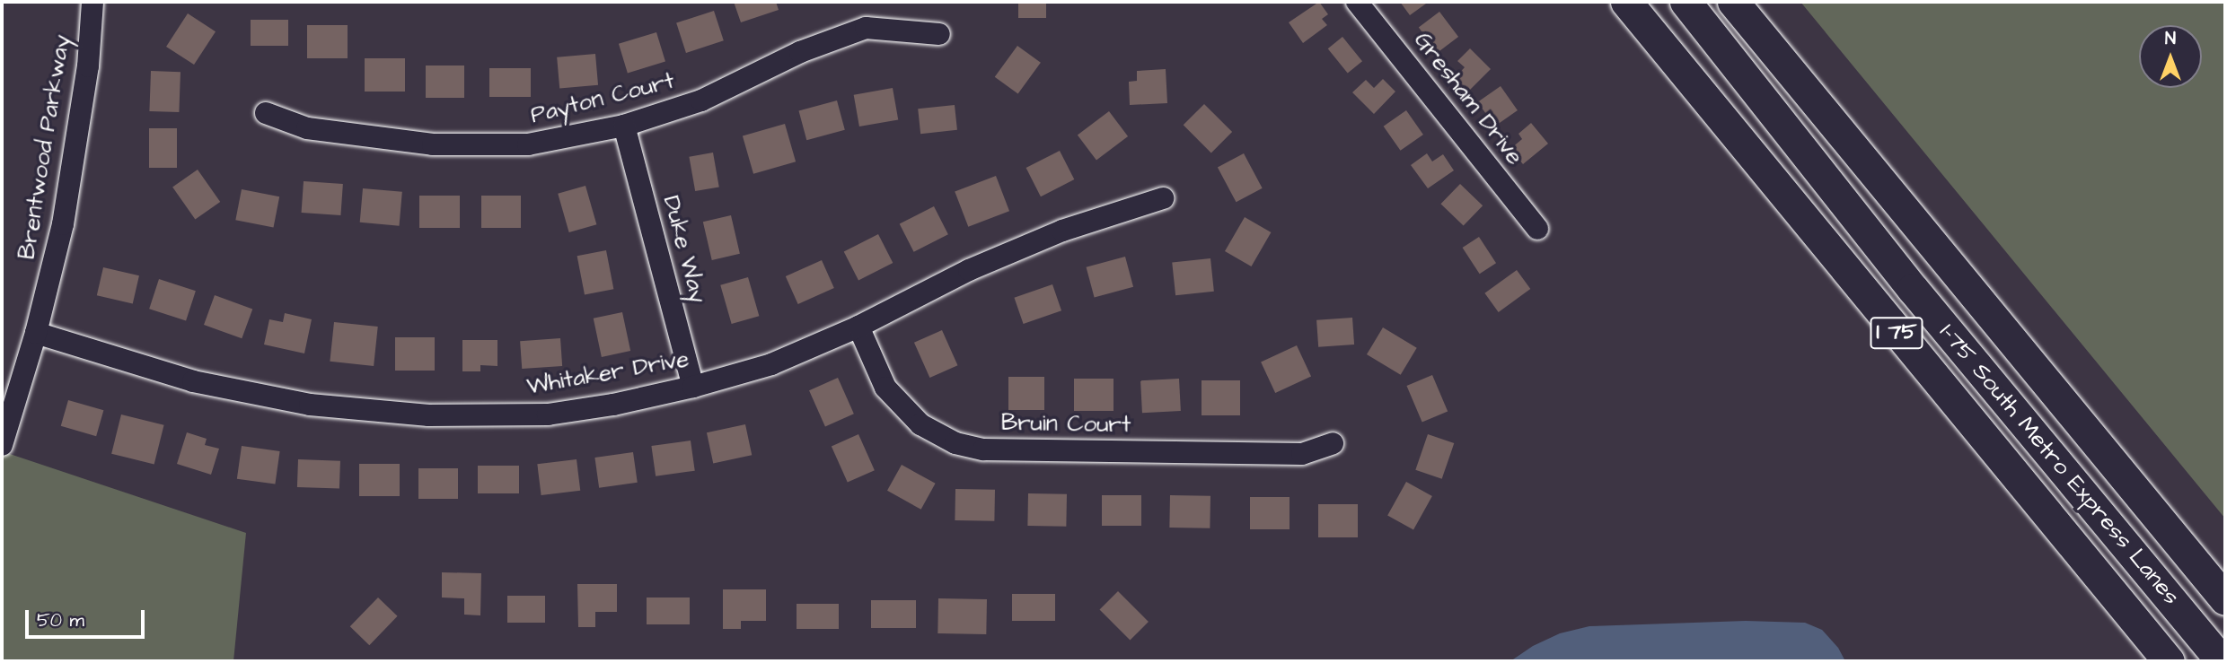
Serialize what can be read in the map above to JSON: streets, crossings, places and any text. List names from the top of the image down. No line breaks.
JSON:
{"streets":{"highway":["I 75","I-75 South Metro Express Lanes"],"street":["Payton Court","Gresham Drive","Brentwood Parkway","Duke Way","Whitaker Drive","Bruin Court"]},"crossings":[["Payton Court","Duke Way"],["Brentwood Parkway","Whitaker Drive"],["Duke Way","Whitaker Drive"],["Whitaker Drive","Bruin Court"]],"scale_bar":"50 m","north":"top"}
